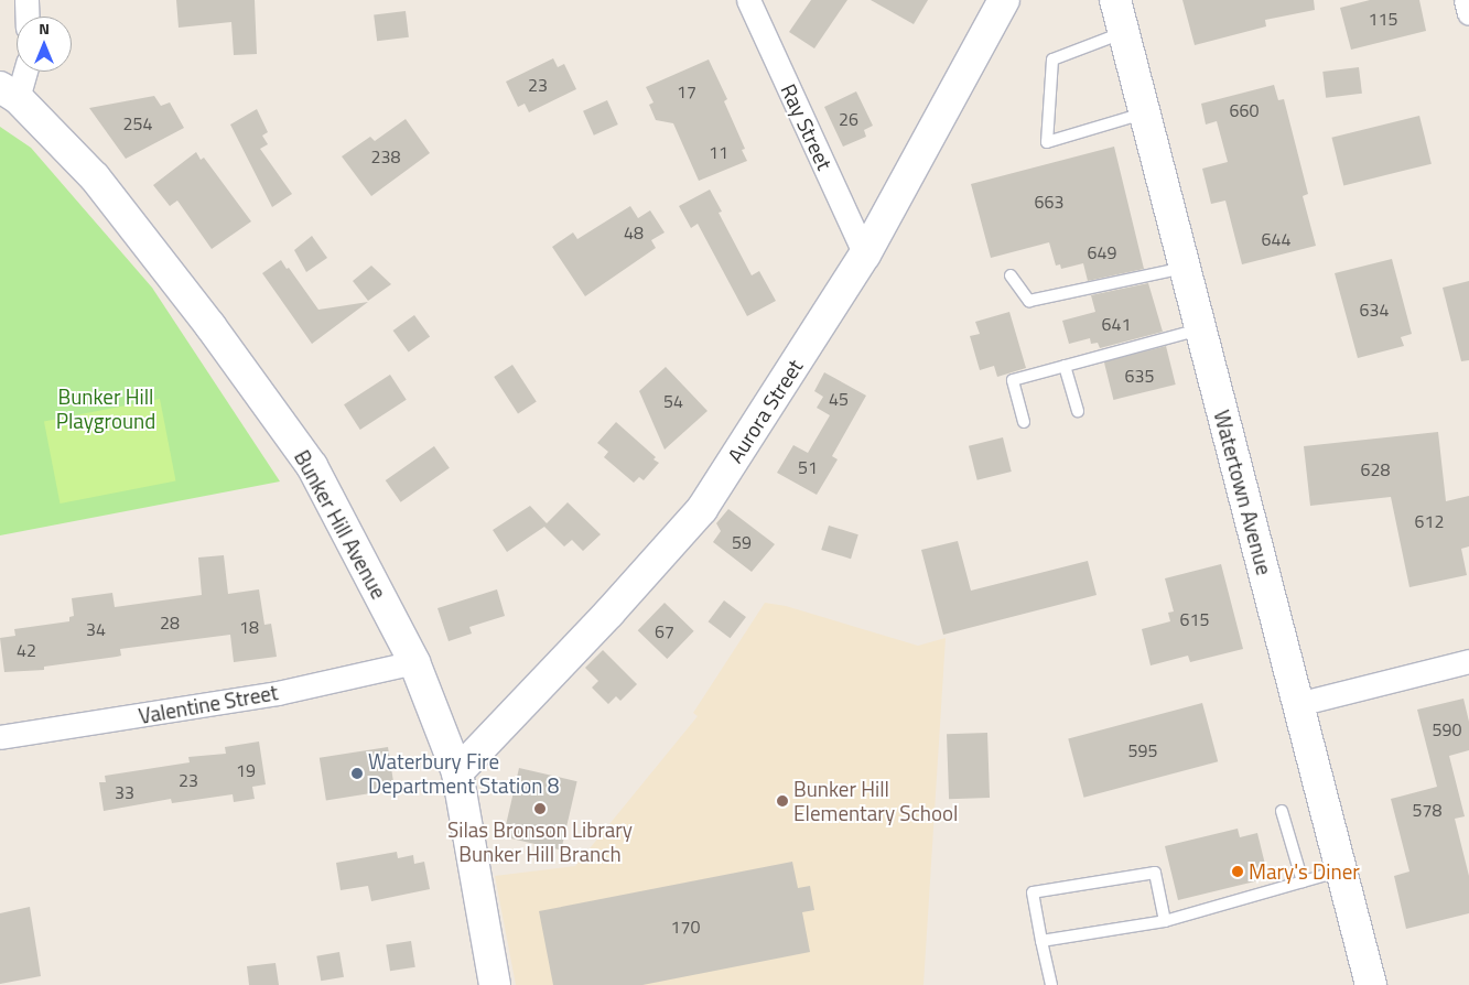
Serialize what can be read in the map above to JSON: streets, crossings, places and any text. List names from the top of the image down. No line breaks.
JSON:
{"streets":{"main road":["Aurora Street","Watertown Avenue","Bunker Hill Avenue"],"street":["Ray Street","Valentine Street"]},"crossings":[["Ray Street","Aurora Street"],["Aurora Street","Bunker Hill Avenue"],["Bunker Hill Avenue","Valentine Street"]],"parks":["Bunker Hill Playground"],"places":["Waterbury Fire Department Station 8","Bunker Hill Elementary School","Silas Bronson Library Bunker Hill Branch","Mary's Diner"],"house_numbers":["115","23","17","660","26","254","11","238","663","48","644","649","634","641","635","45","54","51","628","612","59","615","28","18","34","67","42","590","595","19","23","33","578","170"],"north":"top"}
